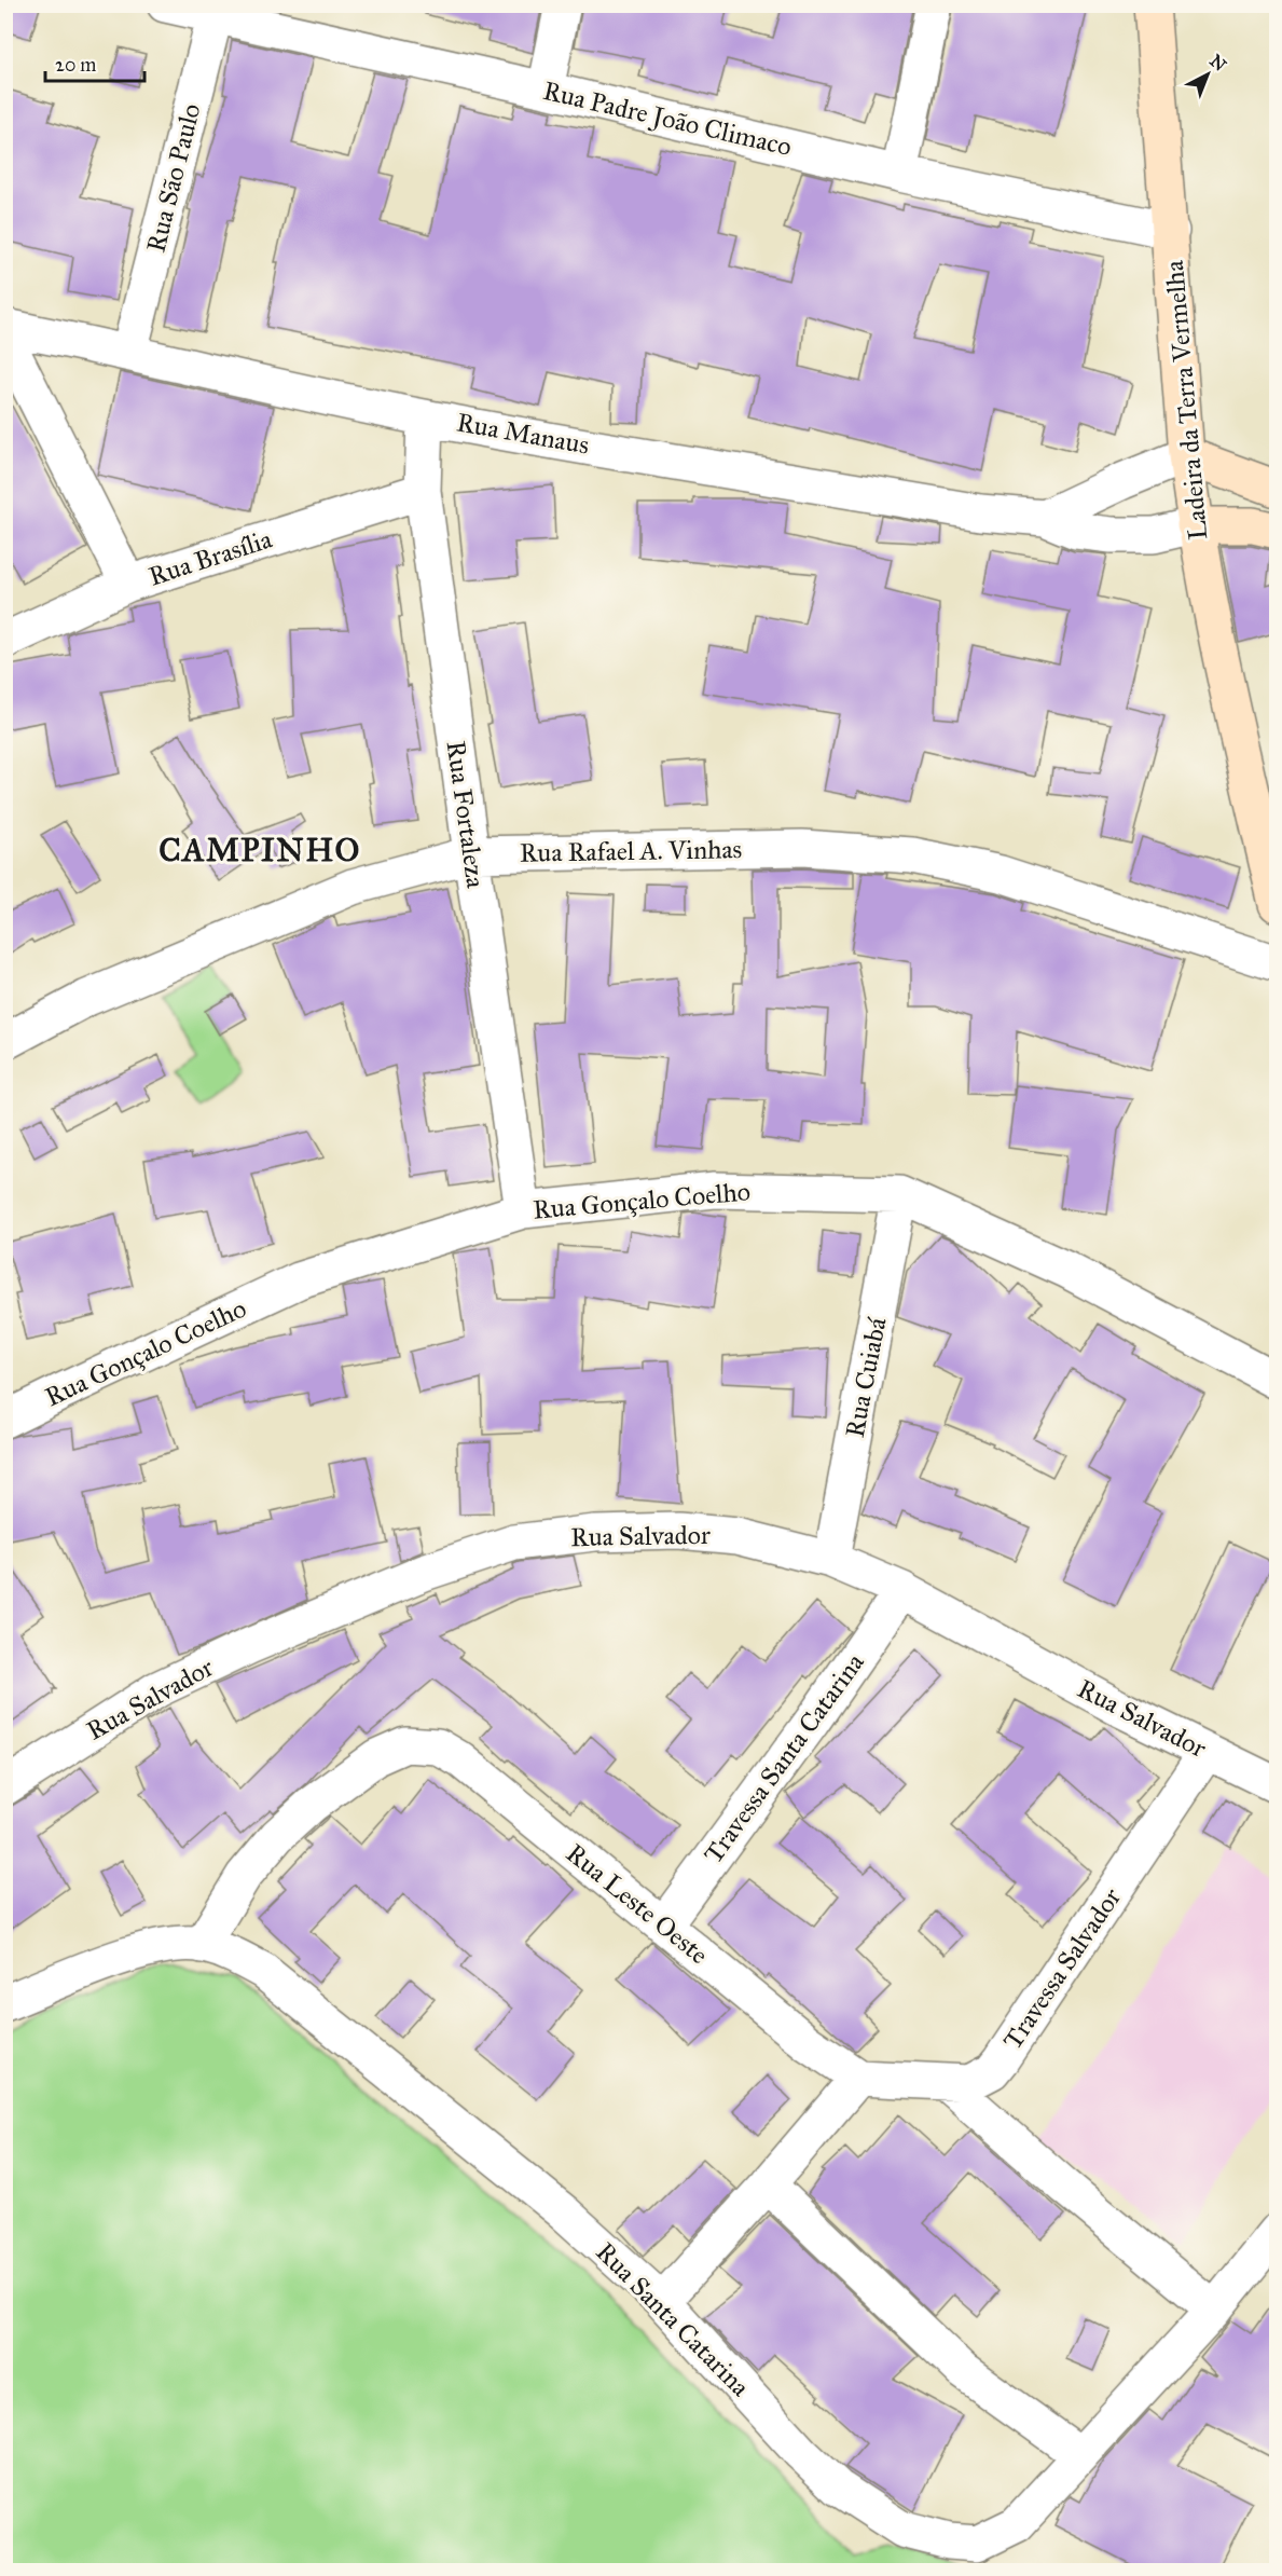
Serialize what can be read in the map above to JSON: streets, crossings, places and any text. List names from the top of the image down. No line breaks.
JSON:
{"streets":{"main road":["Ladeira da Terra Vermelha"],"street":["Rua Padre João Climaco","Rua São Paulo","Rua Manaus","Rua Brasília","Rua Fortaleza","Rua Rafael A. Vinhas","Rua Gonçalo Coelho","Rua Cuiabá","Rua Salvador","Travessa Santa Catarina","Rua Leste Oeste","Travessa Salvador","Rua Santa Catarina"]},"crossings":[["Rua Padre João Climaco","Rua São Paulo"],["Rua Padre João Climaco","Ladeira da Terra Vermelha"],["Rua São Paulo","Rua Manaus"],["Ladeira da Terra Vermelha","Rua Manaus"],["Rua Manaus","Rua Fortaleza"],["Rua Brasília","Rua Fortaleza"],["Rua Fortaleza","Rua Rafael A. Vinhas"],["Rua Fortaleza","Rua Gonçalo Coelho"],["Rua Gonçalo Coelho","Rua Cuiabá"],["Rua Cuiabá","Rua Salvador"],["Rua Salvador","Travessa Santa Catarina"],["Rua Salvador","Travessa Salvador"],["Travessa Santa Catarina","Rua Leste Oeste"],["Rua Leste Oeste","Travessa Salvador"],["Rua Leste Oeste","Rua Santa Catarina"]],"districts":["CAMPINHO"],"scale_bar":"20 m","north":"top right"}
